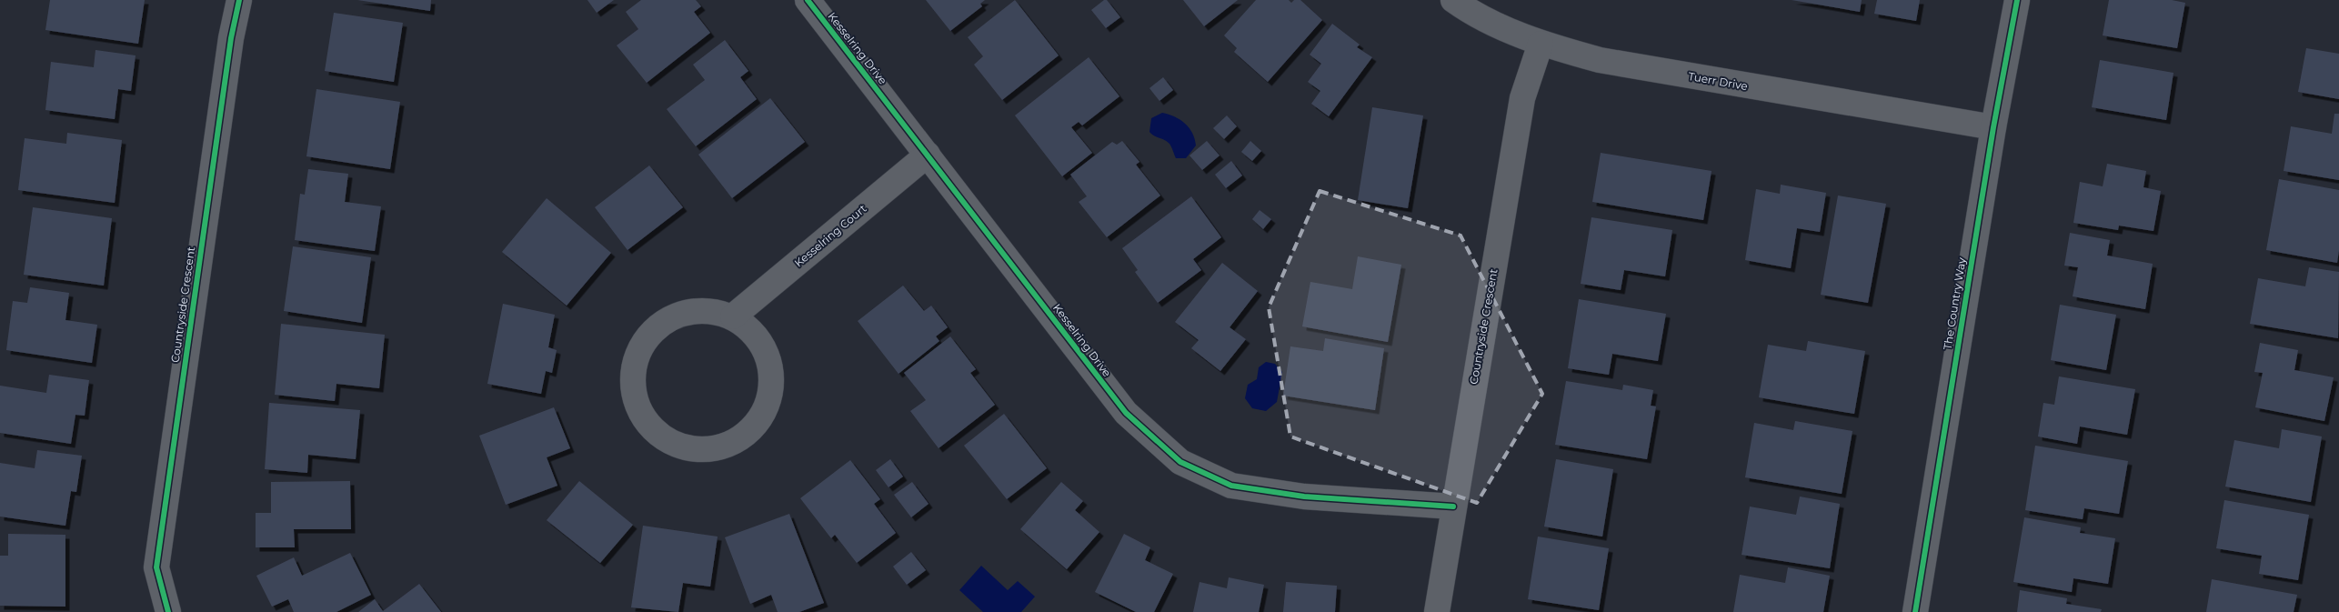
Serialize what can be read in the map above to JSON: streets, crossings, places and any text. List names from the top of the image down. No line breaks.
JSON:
{"streets":{"street":["Kesselring Drive","Tuerr Drive","Kesselring Court","The Country Way","Countryside Crescent"]},"crossings":[["Kesselring Drive","Kesselring Court"],["Kesselring Drive","Countryside Crescent"],["Tuerr Drive","The Country Way"],["Tuerr Drive","Countryside Crescent"]]}
